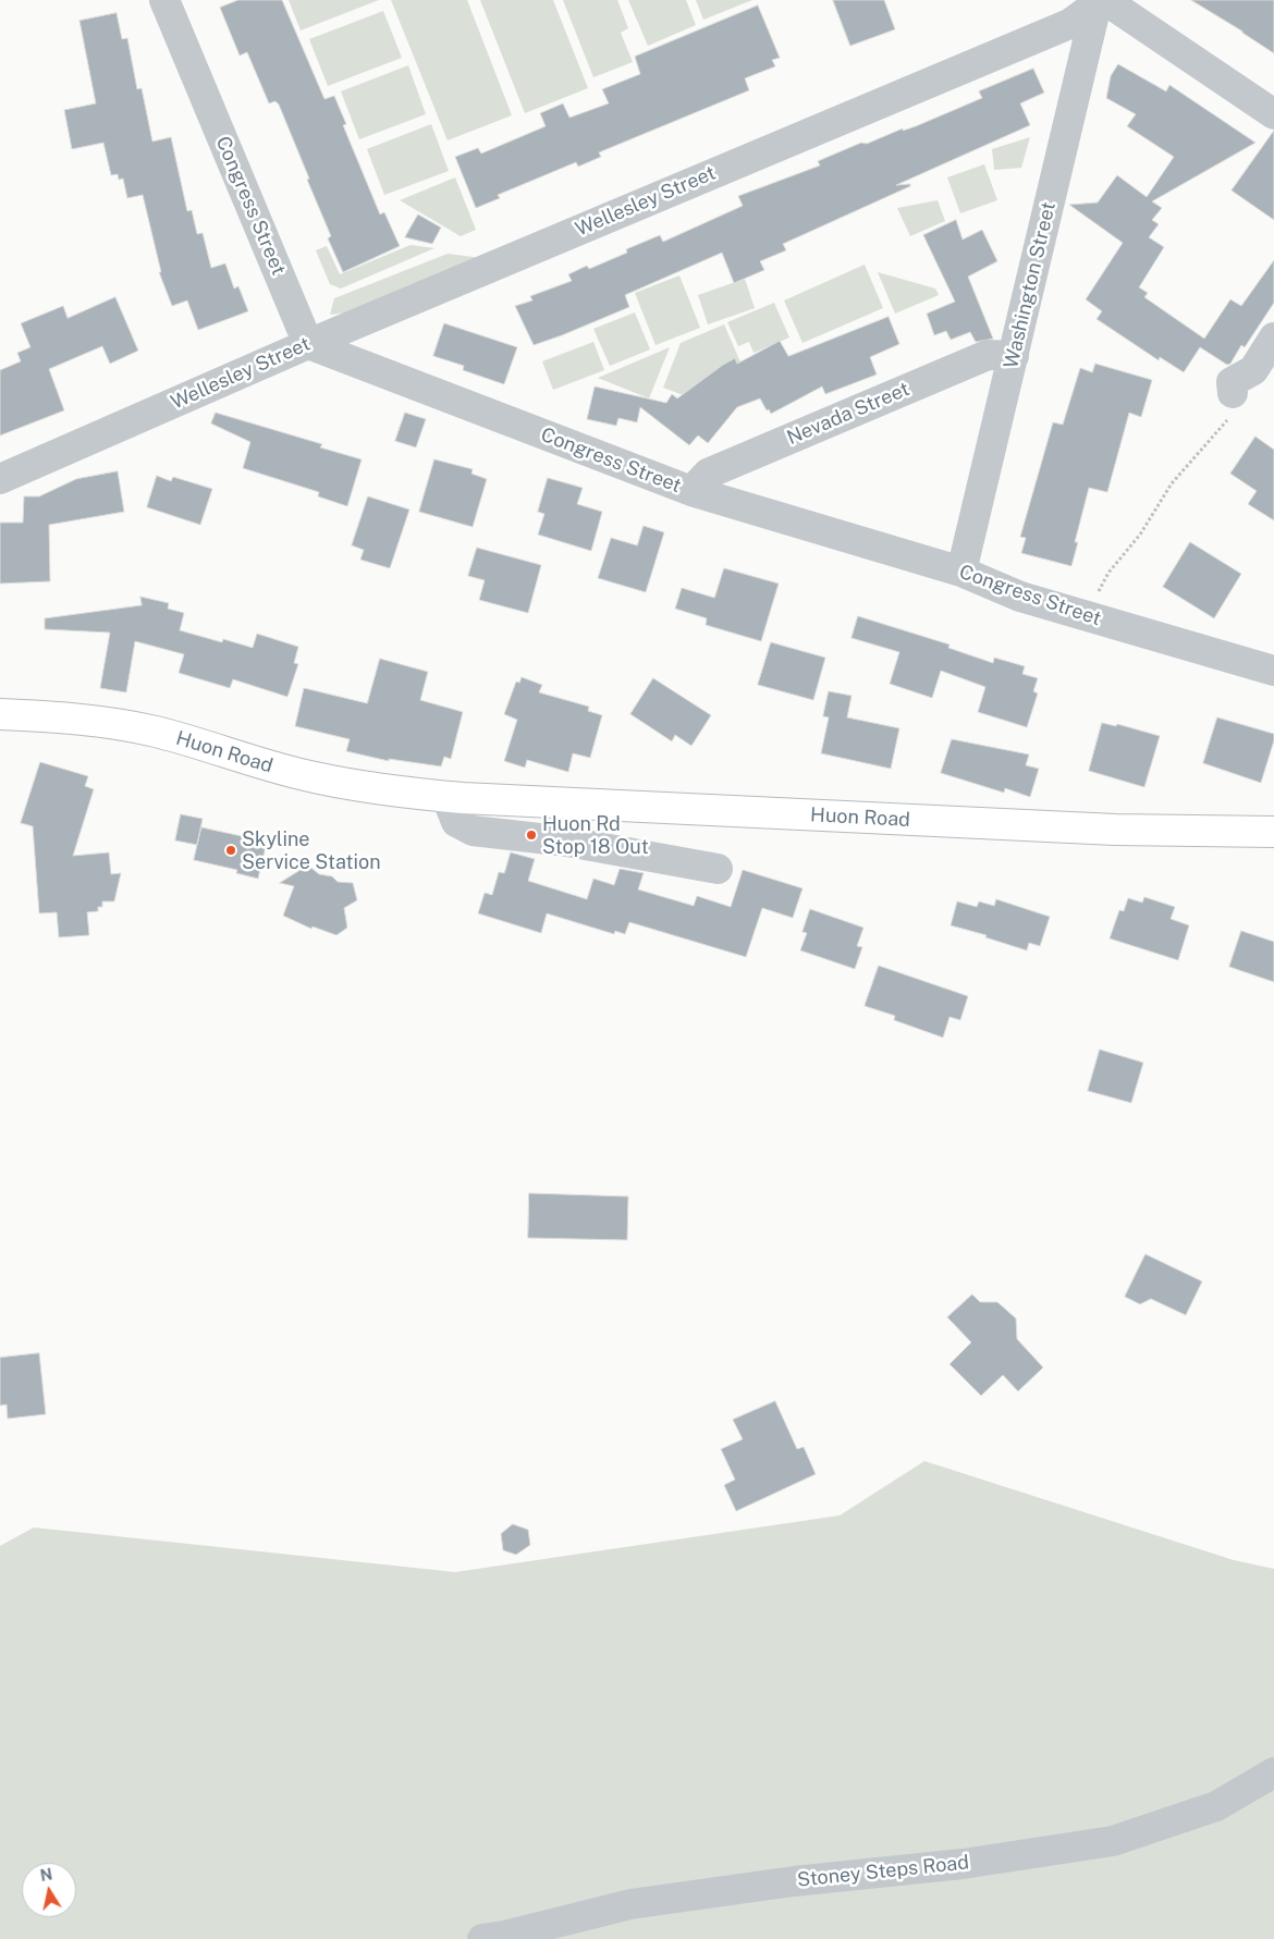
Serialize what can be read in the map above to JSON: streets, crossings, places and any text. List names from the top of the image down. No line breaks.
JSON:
{"streets":{"main road":["Huon Road"],"street":["Wellesley Street","Congress Street","Washington Street","Nevada Street","Stoney Steps Road"]},"crossings":[["Wellesley Street","Congress Street"],["Wellesley Street","Washington Street"],["Congress Street","Washington Street"],["Congress Street","Nevada Street"],["Washington Street","Nevada Street"]],"places":["Huon Rd Stop 18 Out","Skyline Service Station"],"north":"top"}
